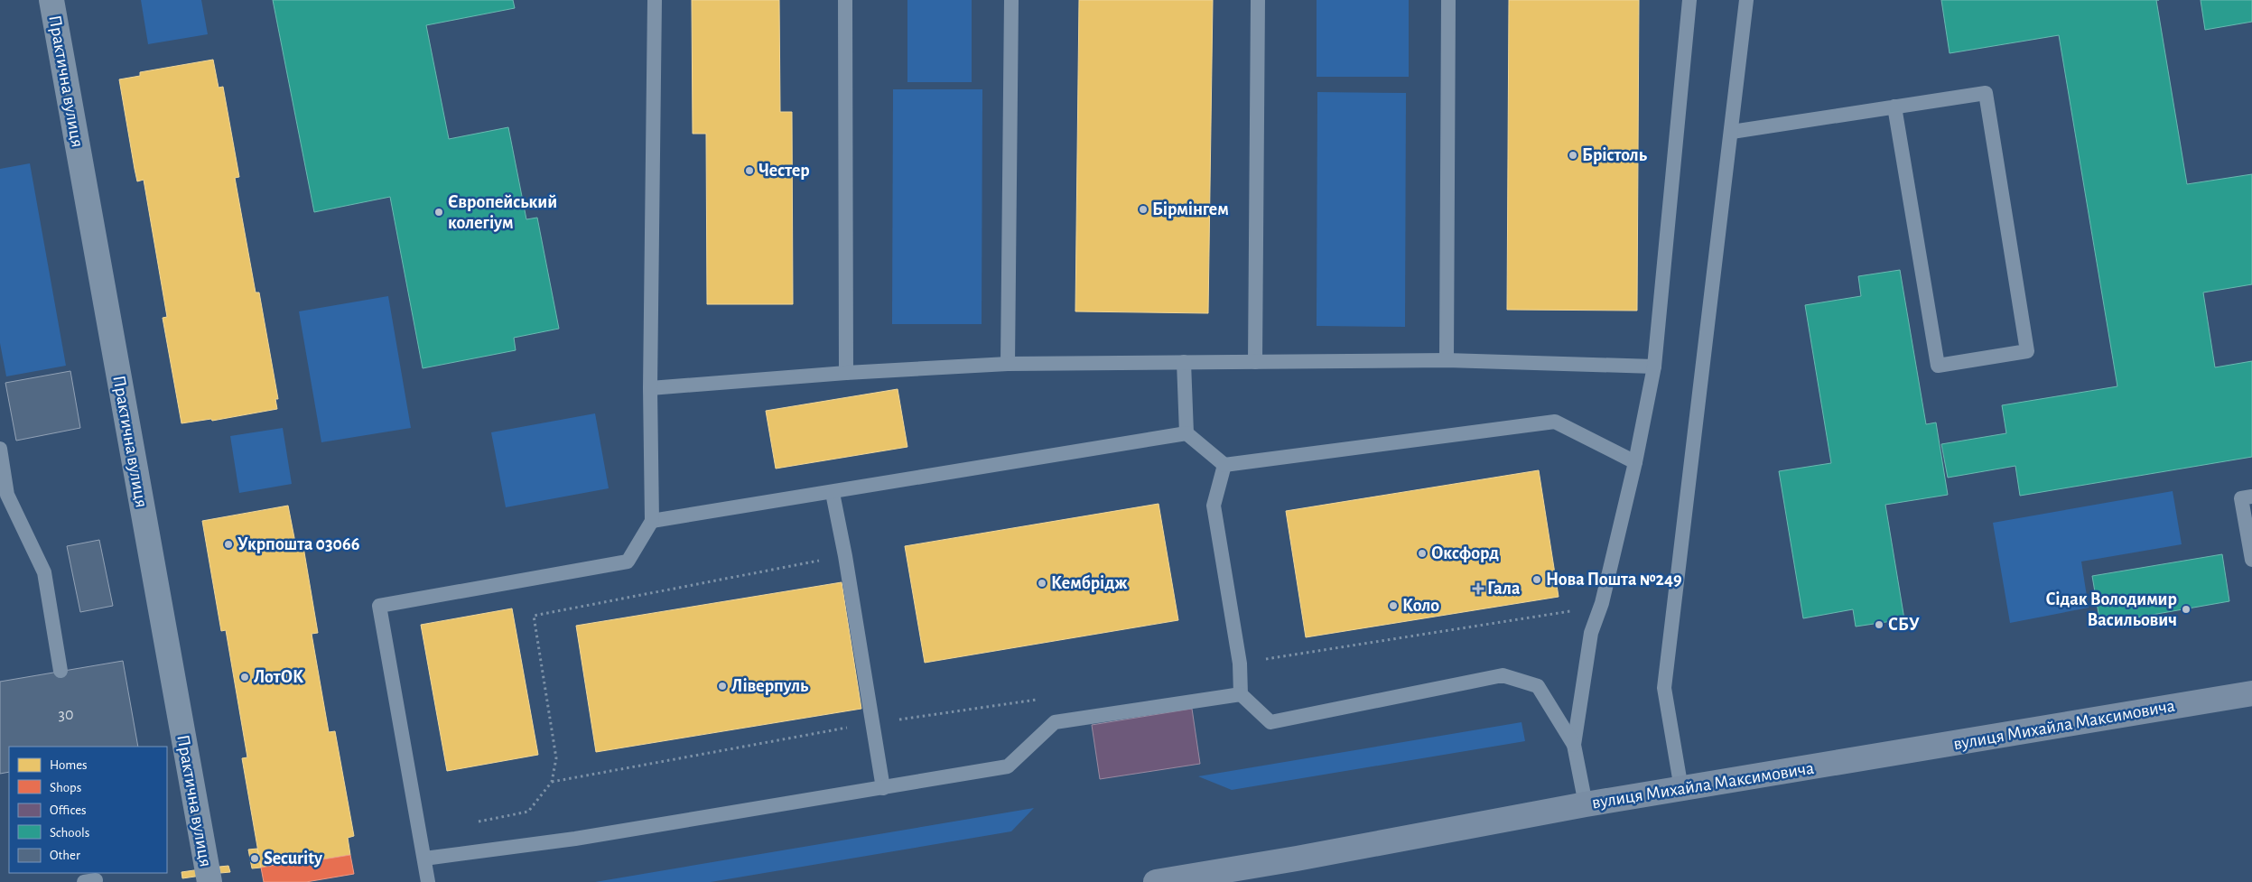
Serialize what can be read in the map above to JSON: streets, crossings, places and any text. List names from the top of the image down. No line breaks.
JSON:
{"streets":{"main road":["вулиця Михайла Максимовича"],"street":["Практична вулиця"]},"places":{"other":["Брістоль","Честер","Бірмінгем","Європейський колегіум","Укрпошта 03066","Оксфорд","Нова Пошта №249","Кембрідж","Коло","Сідак Володимир Васильович","СБУ","ЛотОК","Ліверпуль","Security"],"health":["Гала"]},"house_numbers":["30"],"legend":["Homes","Shops","Offices","Schools","Other"]}
